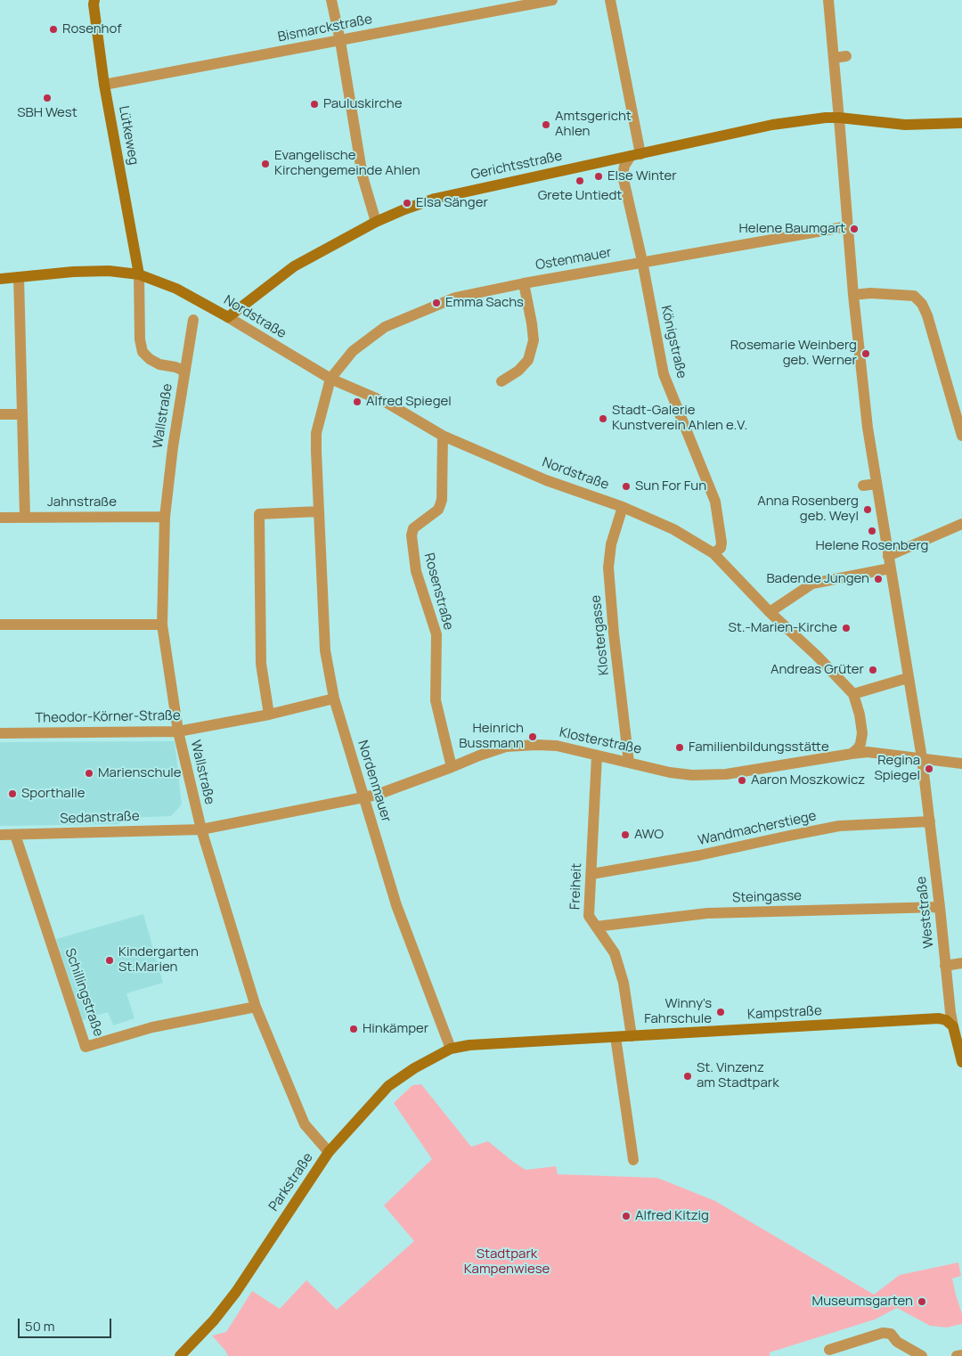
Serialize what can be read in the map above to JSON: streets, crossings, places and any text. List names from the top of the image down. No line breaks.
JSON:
{"streets":{"street":["Bismarckstraße","Lütkeweg","Gerichtsstraße","Ostenmauer","Nordstraße","Königstraße","Wallstraße","Jahnstraße","Rosenstraße","Klostergasse","Theodor-Körner-Straße","Klosterstraße","Nordenmauer","Sedanstraße","Wandmacherstiege","Freiheit","Steingasse","Weststraße","Schillingstraße","Kampstraße","Parkstraße"]},"crossings":[["Bismarckstraße","Lütkeweg"],["Lütkeweg","Nordstraße"],["Lütkeweg","Wallstraße"],["Gerichtsstraße","Nordstraße"],["Gerichtsstraße","Königstraße"],["Gerichtsstraße","Weststraße"],["Ostenmauer","Nordstraße"],["Ostenmauer","Königstraße"],["Ostenmauer","Nordenmauer"],["Ostenmauer","Weststraße"],["Nordstraße","Königstraße"],["Nordstraße","Wallstraße"],["Nordstraße","Rosenstraße"],["Nordstraße","Klostergasse"],["Nordstraße","Klosterstraße"],["Nordstraße","Nordenmauer"],["Wallstraße","Jahnstraße"],["Wallstraße","Theodor-Körner-Straße"],["Wallstraße","Klosterstraße"],["Wallstraße","Sedanstraße"],["Wallstraße","Schillingstraße"],["Wallstraße","Parkstraße"],["Rosenstraße","Klosterstraße"],["Klostergasse","Klosterstraße"],["Theodor-Körner-Straße","Nordenmauer"],["Klosterstraße","Nordenmauer"],["Klosterstraße","Sedanstraße"],["Klosterstraße","Freiheit"],["Klosterstraße","Weststraße"],["Nordenmauer","Kampstraße"],["Nordenmauer","Parkstraße"],["Sedanstraße","Schillingstraße"],["Wandmacherstiege","Freiheit"],["Wandmacherstiege","Weststraße"],["Freiheit","Steingasse"],["Freiheit","Kampstraße"],["Steingasse","Weststraße"],["Weststraße","Kampstraße"],["Kampstraße","Parkstraße"]],"parks":["Stadtpark Kampenwiese"],"places":["Rosenhof","SBH West","Pauluskirche","Amtsgericht Ahlen","Evangelische Kirchengemeinde Ahlen","Else Winter","Grete Untiedt","Elsa Sänger","Helene Baumgart","Emma Sachs","Rosemarie Weinberg geb. Werner","Alfred Spiegel","Stadt-Galerie Kunstverein Ahlen e.V.","Sun For Fun","Anna Rosenberg geb. Weyl","Helene Rosenberg","Badende Jungen","St.-Marien-Kirche","Andreas Grüter","Heinrich Bussmann","Familienbildungsstätte","Regina Spiegel","Marienschule","Aaron Moszkowicz","Sporthalle","AWO","Kindergarten St.Marien","Winny's Fahrschule","Hinkämper","St. Vinzenz am Stadtpark","Alfred Kitzig","Museumsgarten"],"scale_bar":"50 m"}
